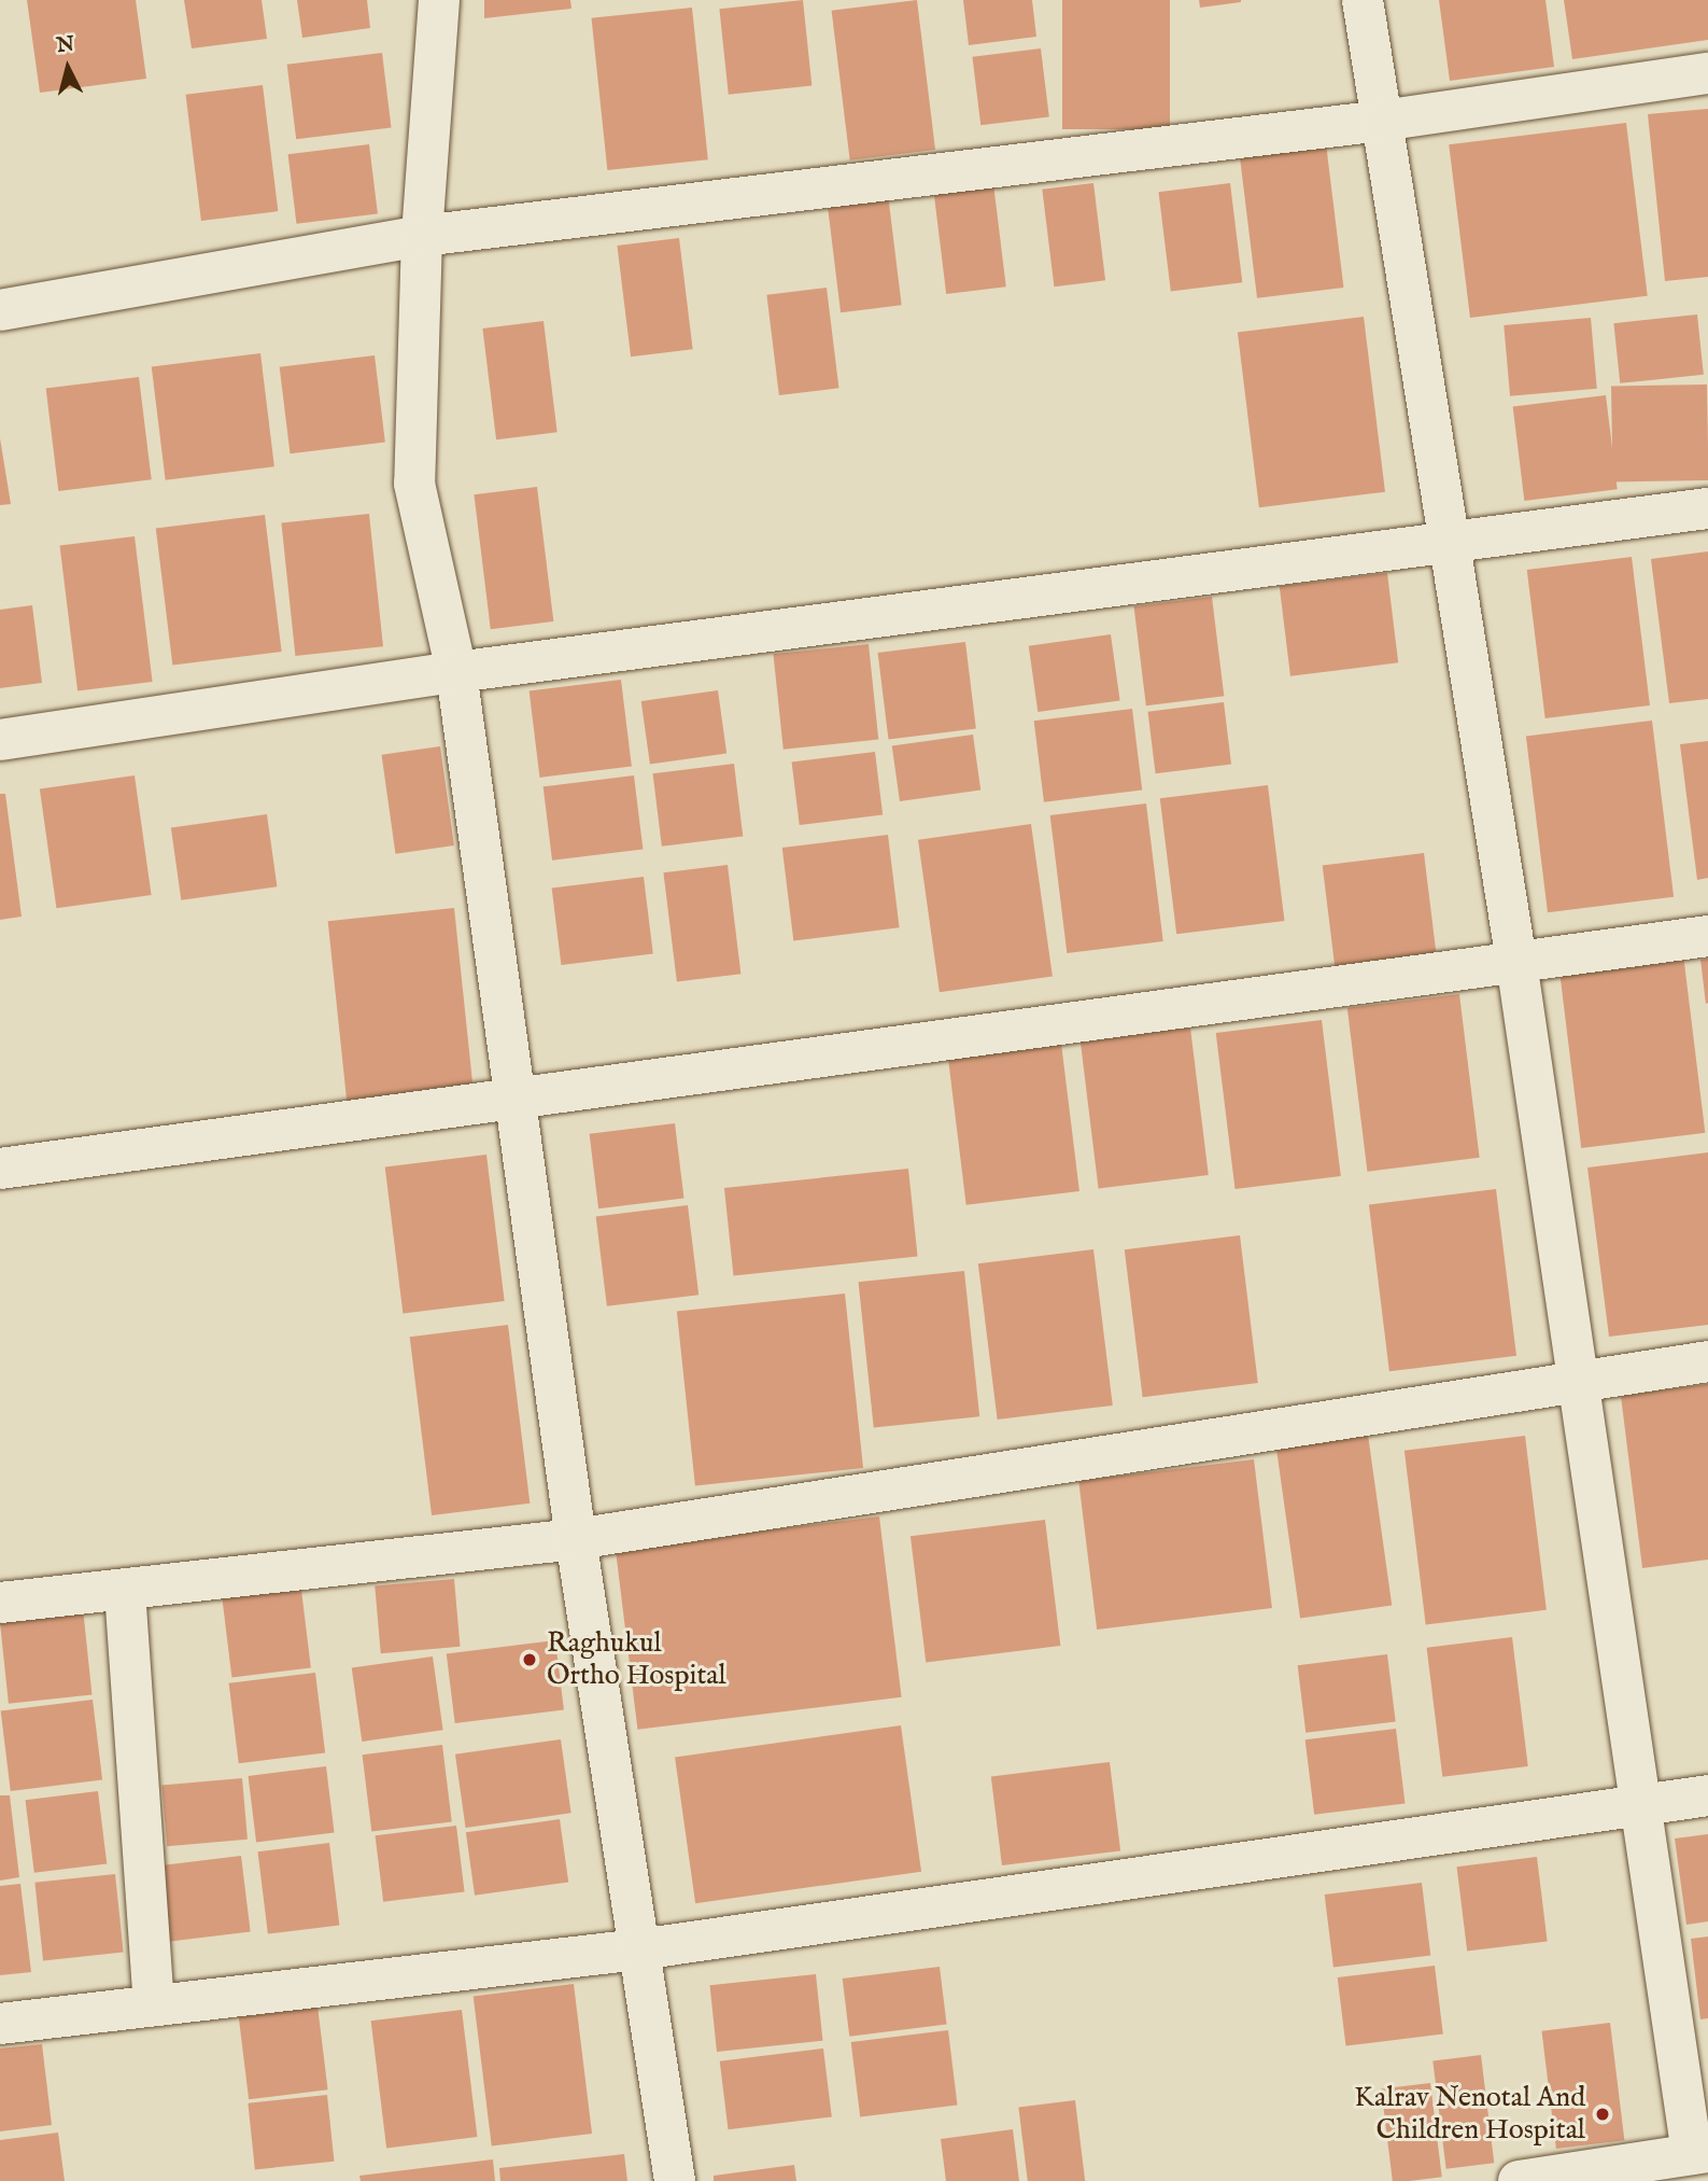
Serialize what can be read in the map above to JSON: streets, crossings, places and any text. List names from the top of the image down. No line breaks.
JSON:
{"places":["Raghukul Ortho Hospital","Kalrav Nenotal And Children Hospital"],"north":"top"}
